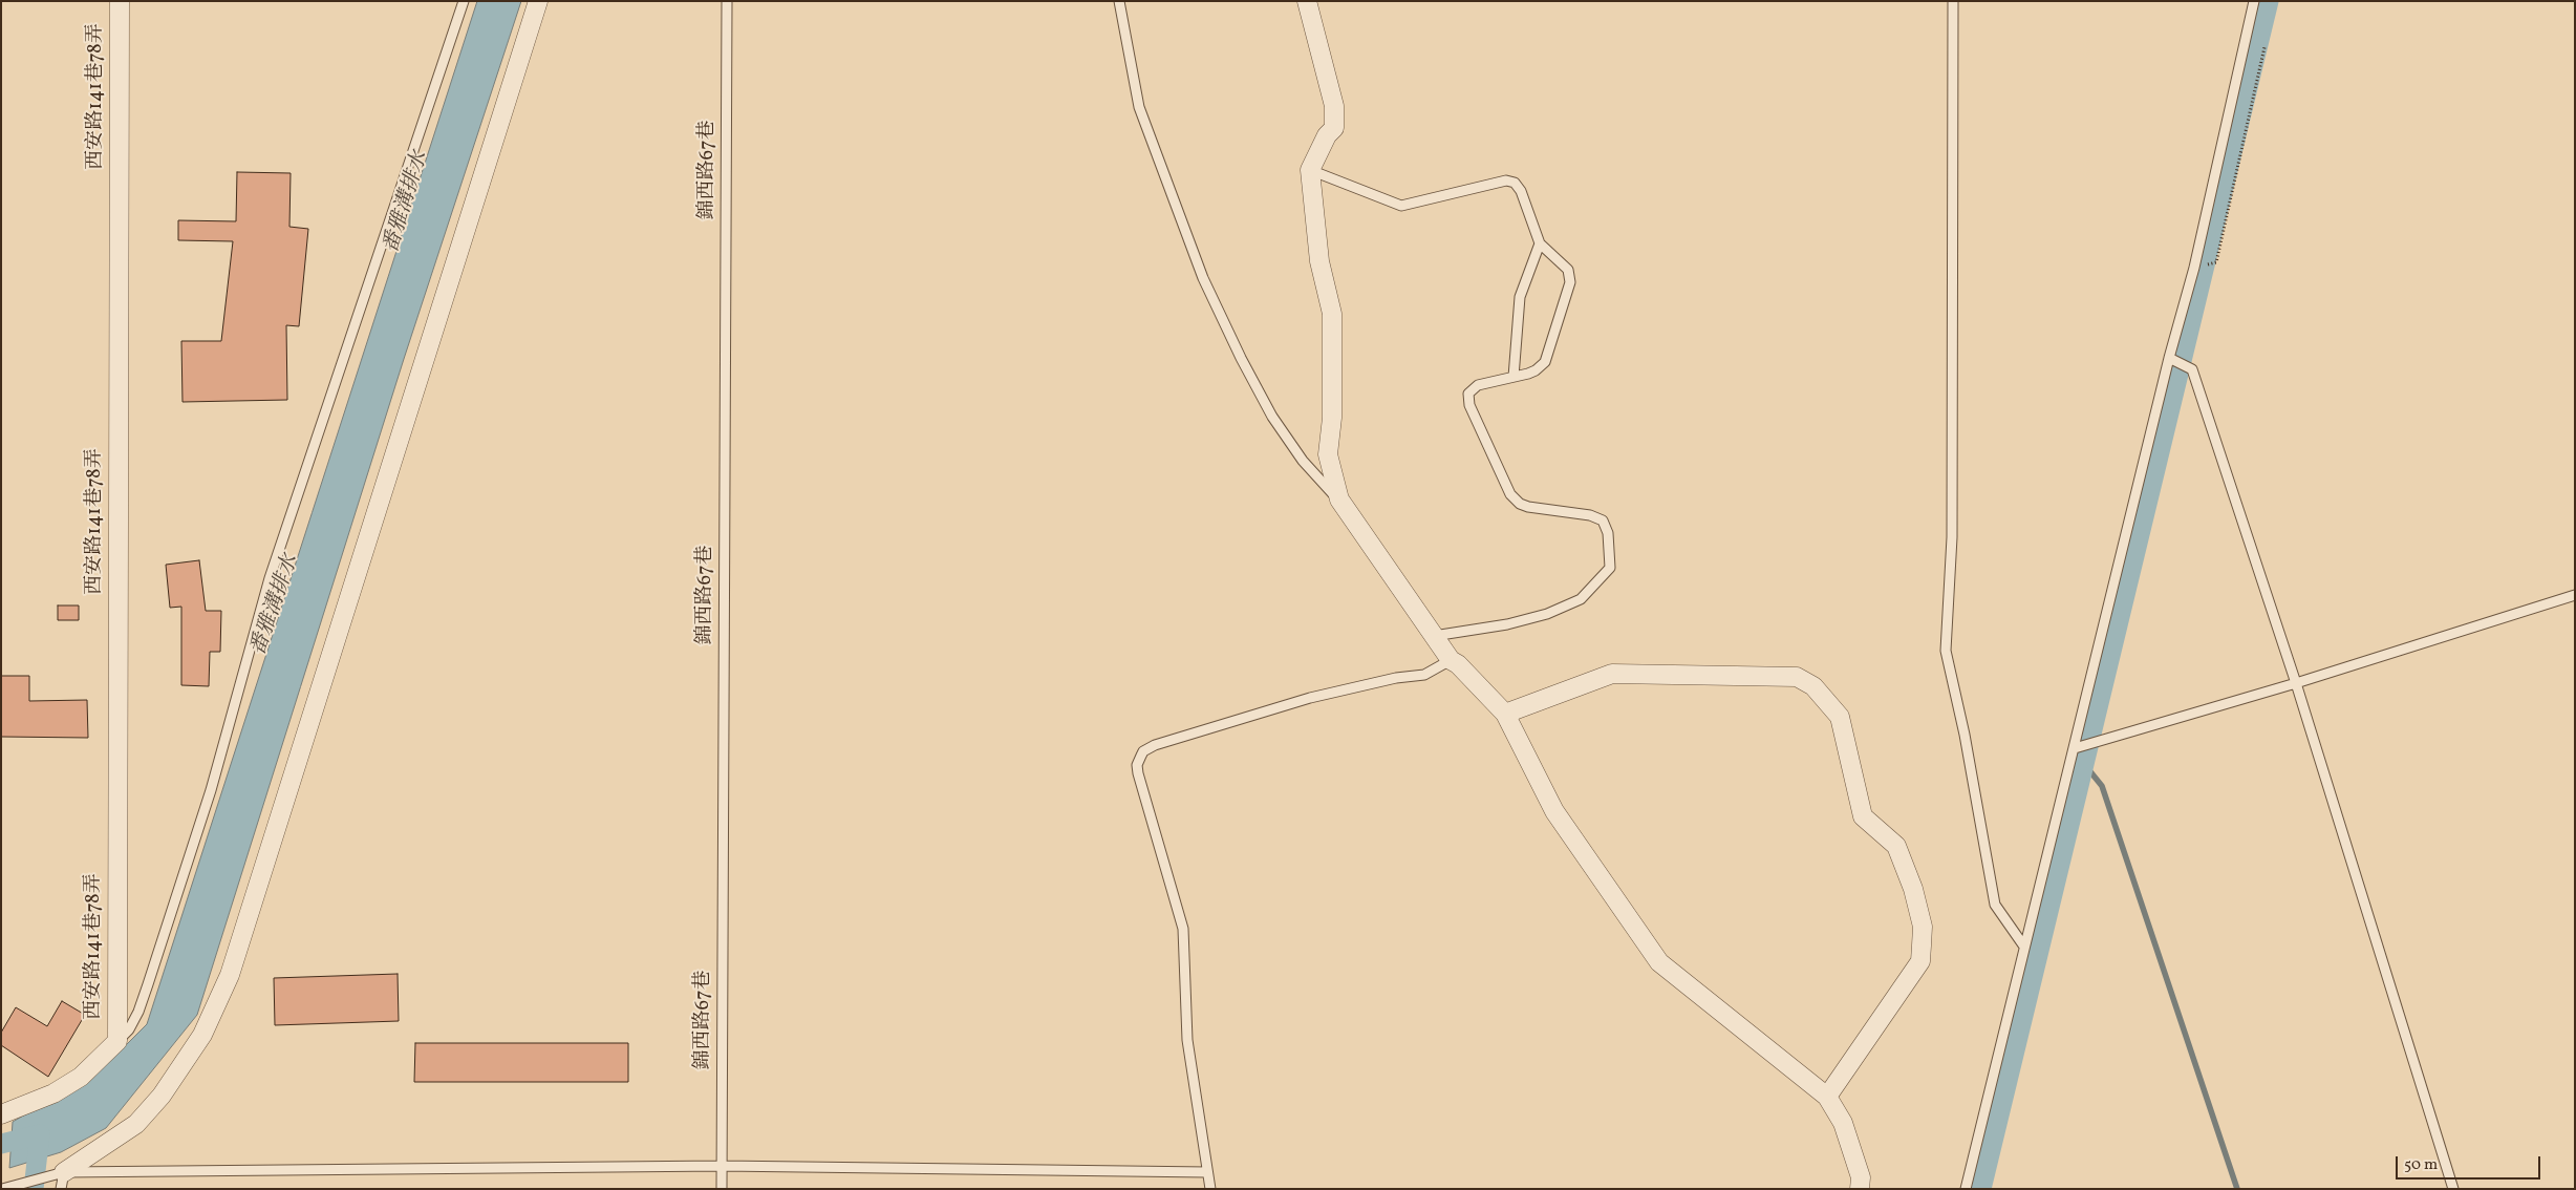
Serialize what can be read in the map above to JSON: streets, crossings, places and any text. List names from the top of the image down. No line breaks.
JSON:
{"streets":{"street":["西安路141巷78弄"],"lane":["錦西路67巷"]},"water":["番雅溝排水"],"scale_bar":"50 m"}
